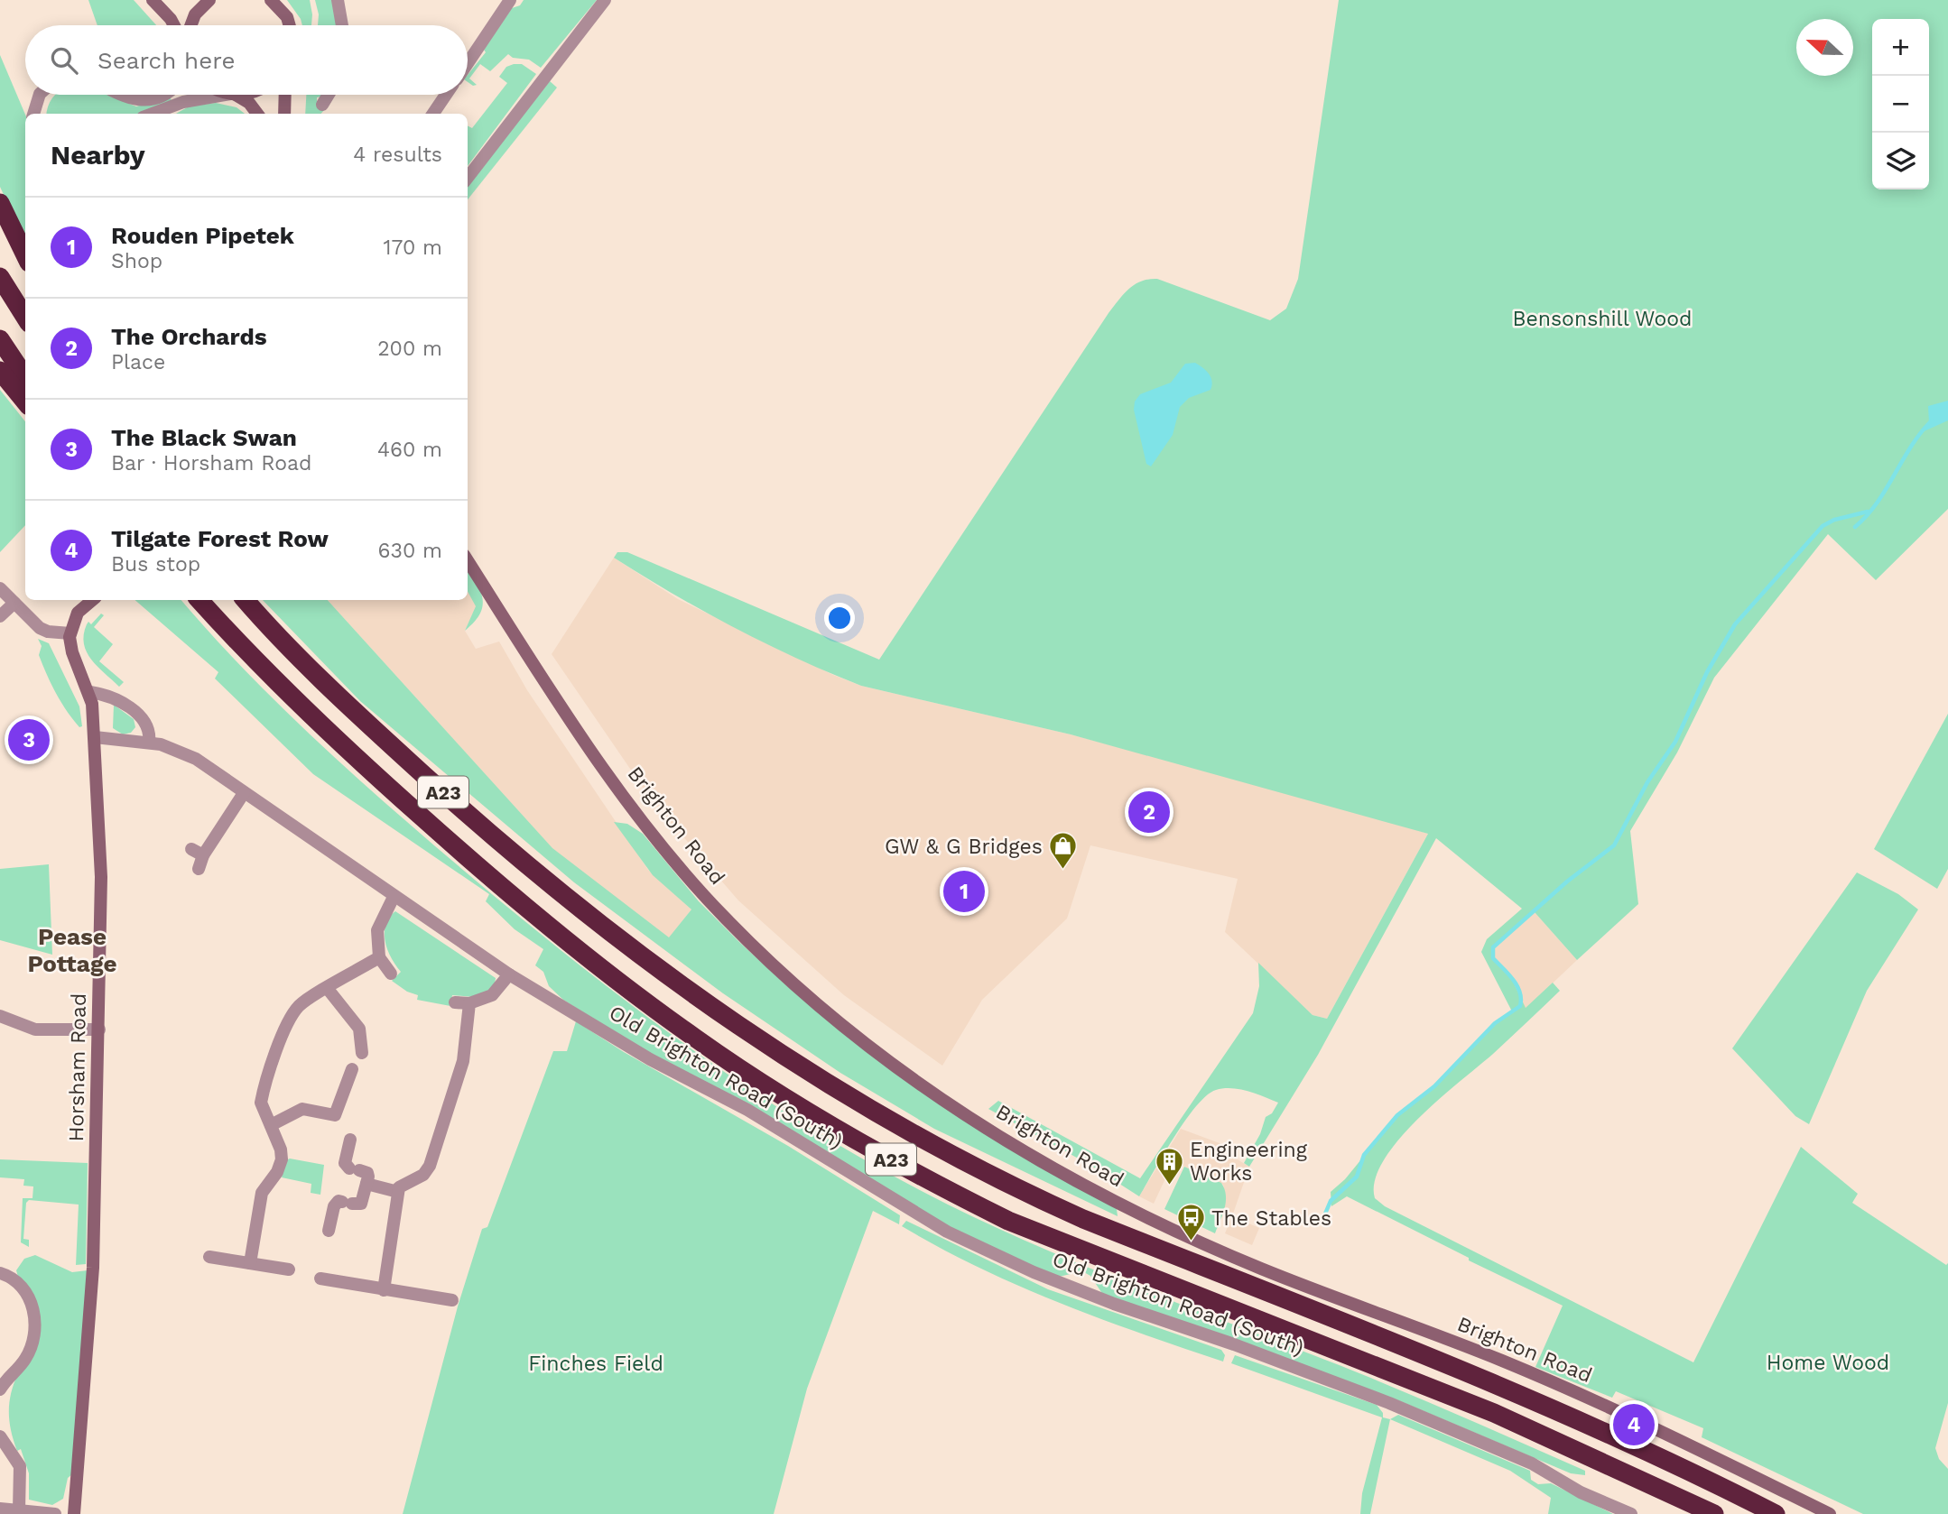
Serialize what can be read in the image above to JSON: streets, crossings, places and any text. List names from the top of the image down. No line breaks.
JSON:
{"streets":{"highway":["A23"],"street":["Brighton Road","Horsham Road","Old Brighton Road (South)"]},"crossings":[["Horsham Road","Old Brighton Road (South)"]],"districts":["Pease Pottage"],"parks":["Bensonshill Wood","Home Wood","Finches Field"],"places":{"shop":["GW & G Bridges"],"building":["Engineering Works"],"bus stop":["The Stables"]},"north":"left","page":{"map_buttons":["+","−"],"search":"Search here","heading":["Nearby","4 results"],"list":[{"mark":"1","name":"Rouden Pipetek","note":"Shop","value":"170 m"},{"mark":"2","name":"The Orchards","note":"Place","value":"200 m"},{"mark":"3","name":"The Black Swan","note":"Bar · Horsham Road","value":"460 m"},{"mark":"4","name":"Tilgate Forest Row","note":"Bus stop","value":"630 m"}],"pins":["3","2","1","4"]}}
